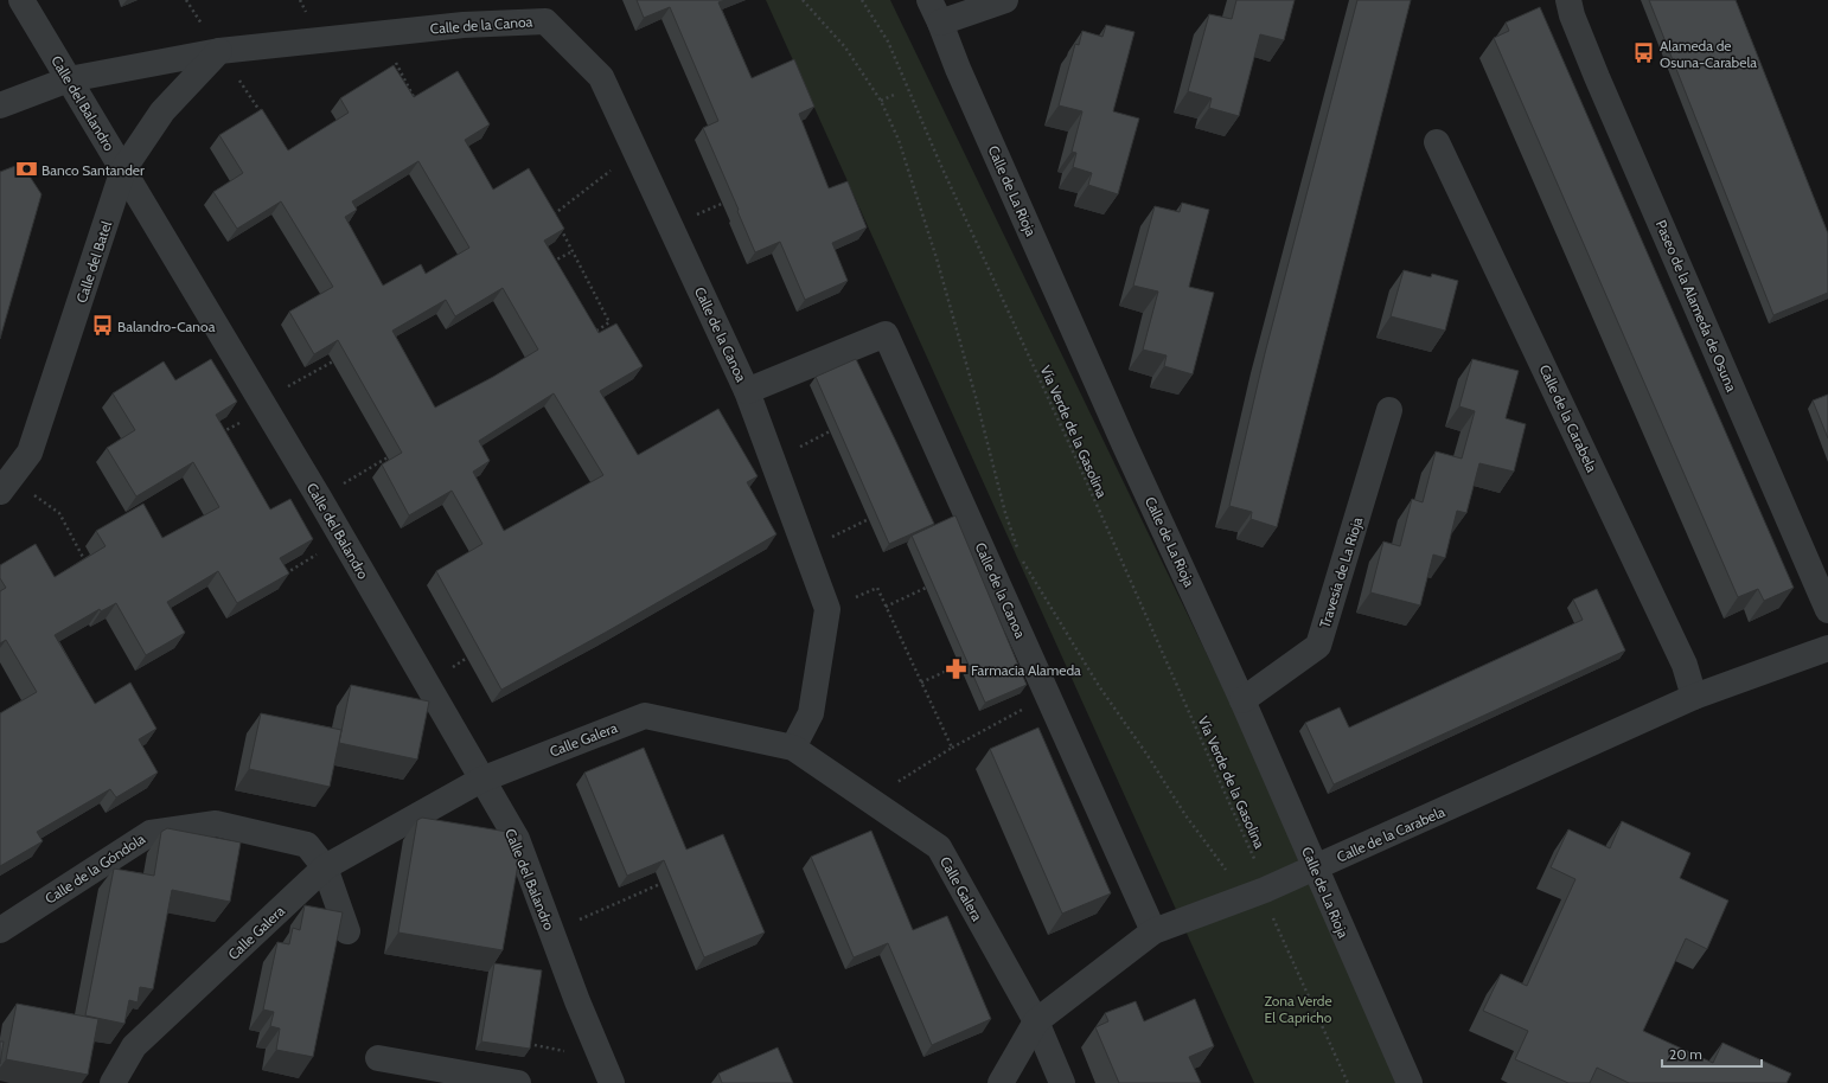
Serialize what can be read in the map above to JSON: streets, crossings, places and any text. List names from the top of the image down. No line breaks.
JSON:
{"streets":{"street":["Calle de la Canoa","Calle del Balandro","Calle de La Rioja","Calle del Batel","Paseo de la Alameda de Osuna","Calle de la Carabela","Travesía de La Rioja","Calle Galera","Calle de la Góndola"],"path":["Vía Verde de la Gasolina"]},"crossings":[["Calle de la Canoa","Calle del Balandro"],["Calle de la Canoa","Calle del Batel"],["Calle de la Canoa","Calle de la Carabela"],["Calle de la Canoa","Calle Galera"],["Calle del Balandro","Calle del Batel"],["Calle del Balandro","Calle Galera"],["Calle de La Rioja","Calle de la Carabela"],["Calle de La Rioja","Travesía de La Rioja"],["Calle de la Carabela","Calle Galera"],["Calle Galera","Calle de la Góndola"]],"parks":["Zona Verde El Capricho"],"places":{"bus stop":["Alameda de Osuna-Carabela","Balandro-Canoa"],"bank":["Banco Santander"],"pharmacy":["Farmacia Alameda"]},"scale_bar":"20 m"}
